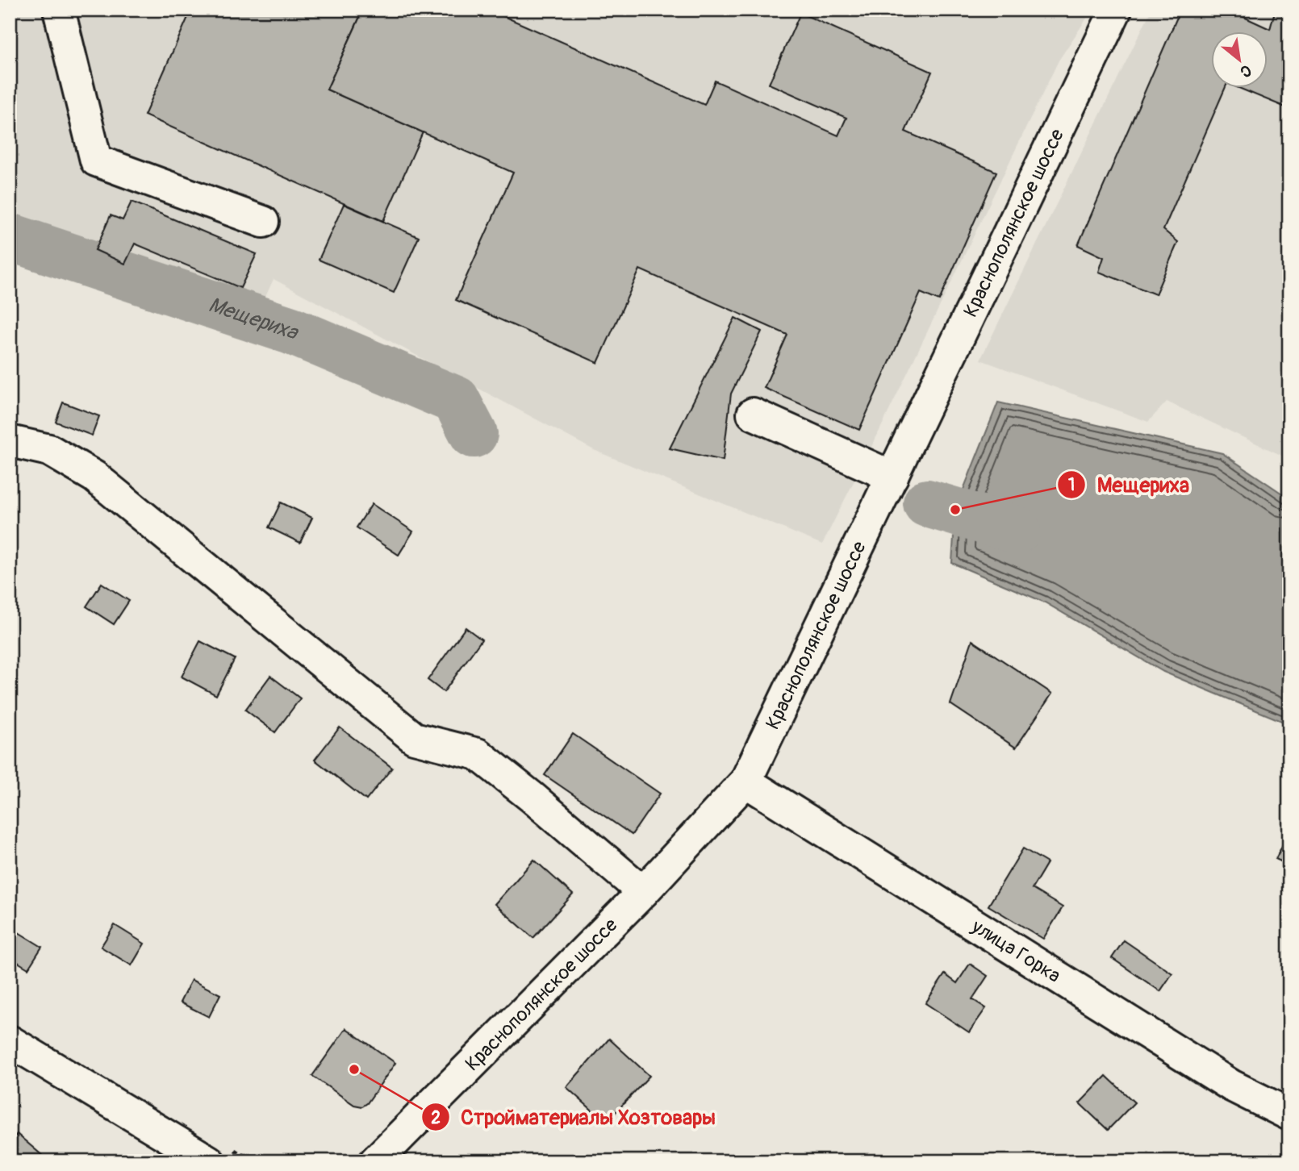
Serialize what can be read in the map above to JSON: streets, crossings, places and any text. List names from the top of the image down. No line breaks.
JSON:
{"streets":{"main road":["Краснополянское шоссе","улица Горка"]},"crossings":[["Краснополянское шоссе","улица Горка"]],"water":["Мещериха"],"places":["Мещериха","Стройматериалы Хозтовары"],"north":"bottom right"}
